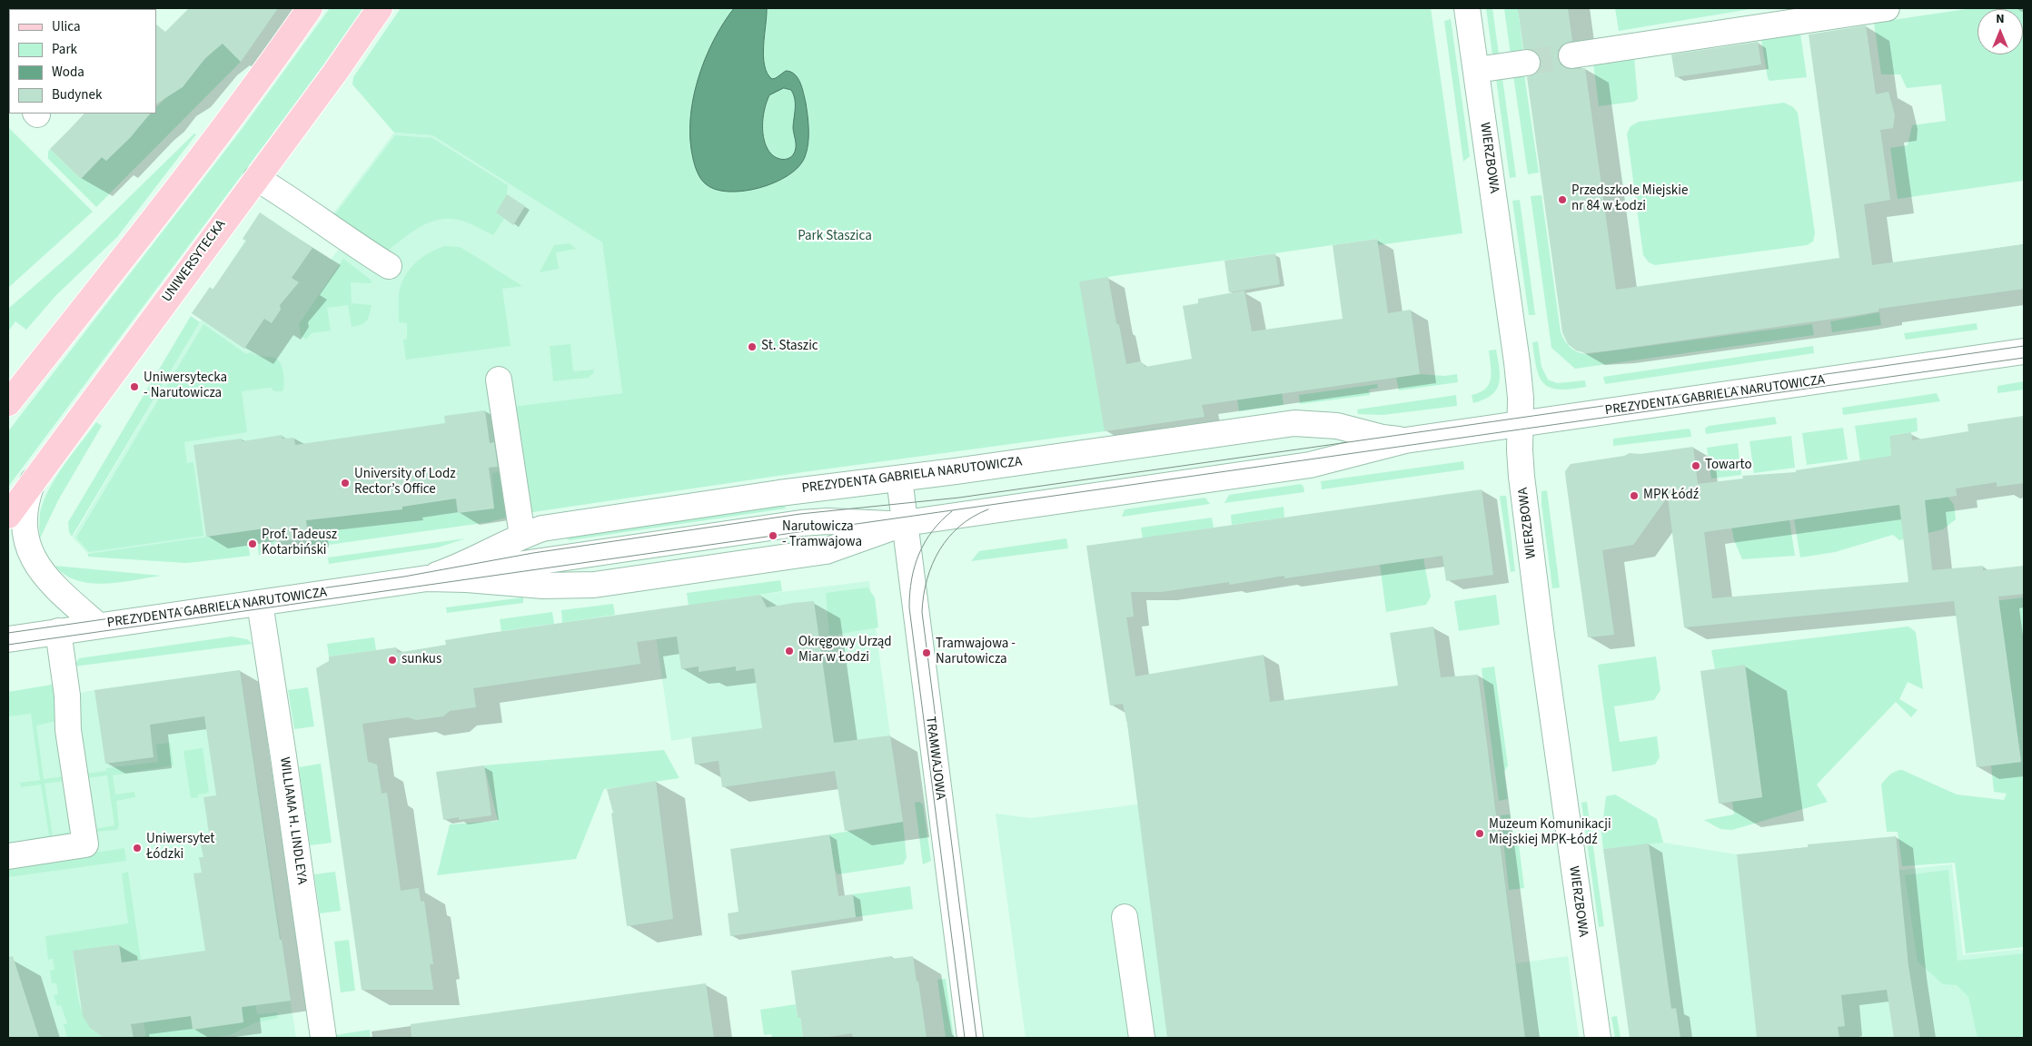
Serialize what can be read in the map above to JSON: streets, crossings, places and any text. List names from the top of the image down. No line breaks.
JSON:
{"streets":{"main road":["UNIWERSYTECKA"],"street":["WIERZBOWA","PREZYDENTA GABRIELA NARUTOWICZA","TRAMWAJOWA","WILLIAMA H. LINDLEYA"]},"crossings":[["WIERZBOWA","PREZYDENTA GABRIELA NARUTOWICZA"],["PREZYDENTA GABRIELA NARUTOWICZA","TRAMWAJOWA"],["PREZYDENTA GABRIELA NARUTOWICZA","WILLIAMA H. LINDLEYA"]],"parks":["Park Staszica"],"places":["Przedszkole Miejskie nr 84 w Łodzi","St. Staszic","Uniwersytecka - Narutowicza","Towarto","University of Lodz Rector’s Office","MPK Łódź","Narutowicza - Tramwajowa","Prof. Tadeusz Kotarbiński","Okręgowy Urząd Miar w Łodzi","Tramwajowa - Narutowicza","sunkus","Muzeum Komunikacji Miejskiej MPK-Łódź","Uniwersytet Łódzki"],"legend":["Ulica","Park","Woda","Budynek"],"north":"top"}
